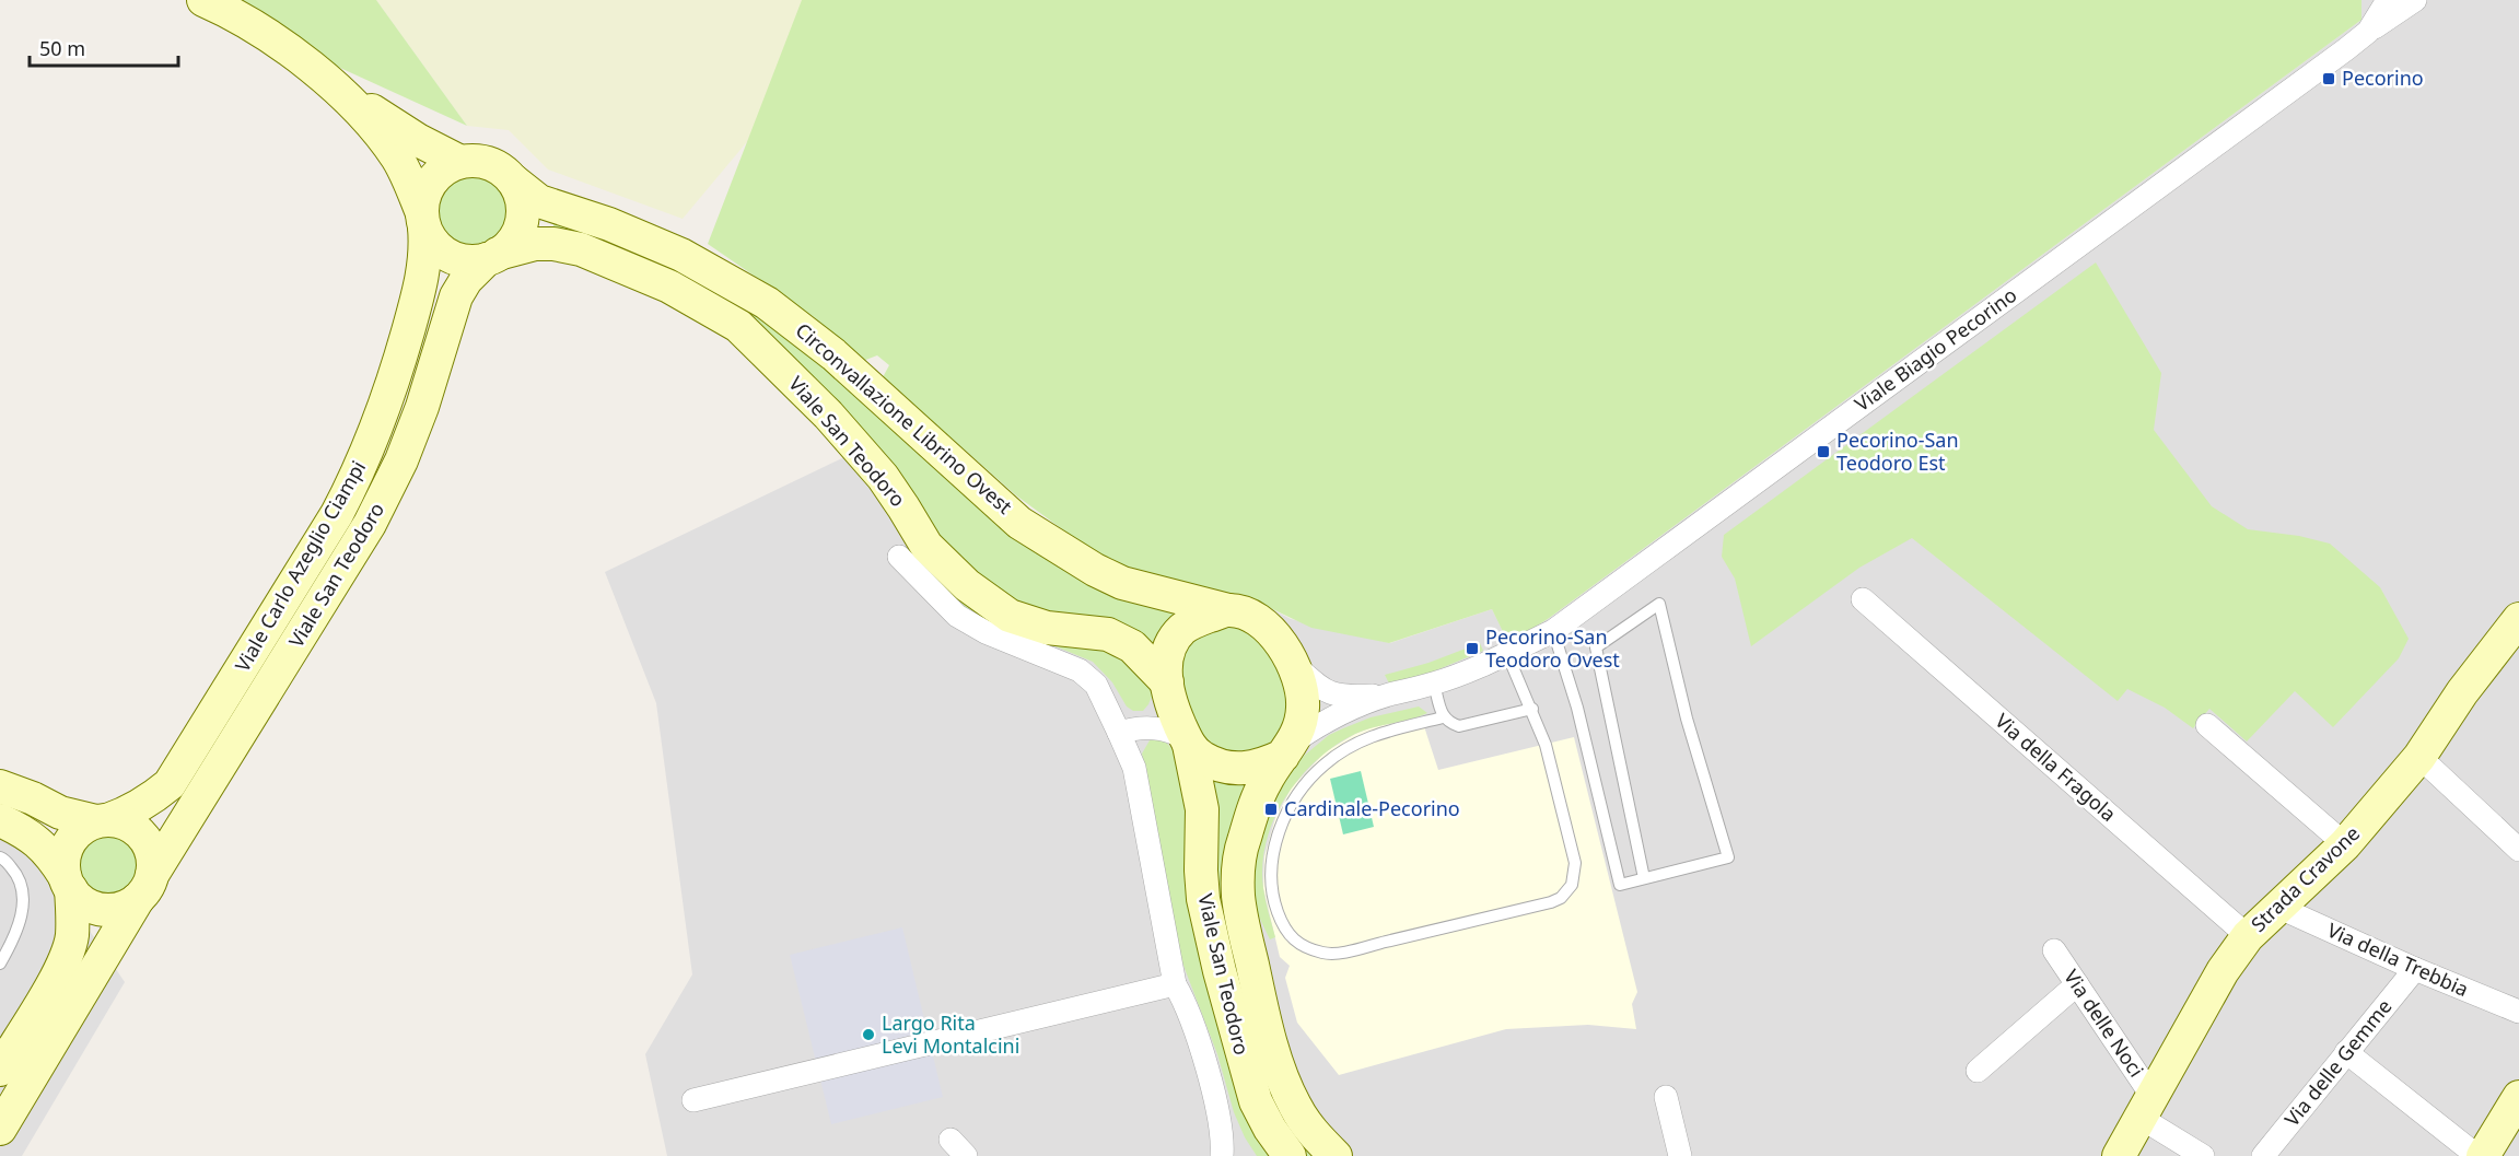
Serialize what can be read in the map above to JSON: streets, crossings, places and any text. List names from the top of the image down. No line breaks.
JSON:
{"streets":{"main road":["Circonvallazione Librino Ovest","Viale San Teodoro","Viale Carlo Azeglio Ciampi","Strada Cravone"],"street":["Viale Biagio Pecorino","Via della Fragola","Via della Trebbia","Via delle Noci","Via delle Gemme"]},"crossings":[["Circonvallazione Librino Ovest","Viale San Teodoro"],["Circonvallazione Librino Ovest","Viale Carlo Azeglio Ciampi"],["Viale San Teodoro","Viale Carlo Azeglio Ciampi"],["Via della Fragola","Strada Cravone"],["Strada Cravone","Via della Trebbia"],["Strada Cravone","Via delle Noci"],["Via della Trebbia","Via delle Gemme"]],"places":{"transit":["Pecorino","Pecorino-San Teodoro Est","Pecorino-San Teodoro Ovest","Cardinale-Pecorino"],"other":["Largo Rita Levi Montalcini"]},"scale_bar":"50 m"}
